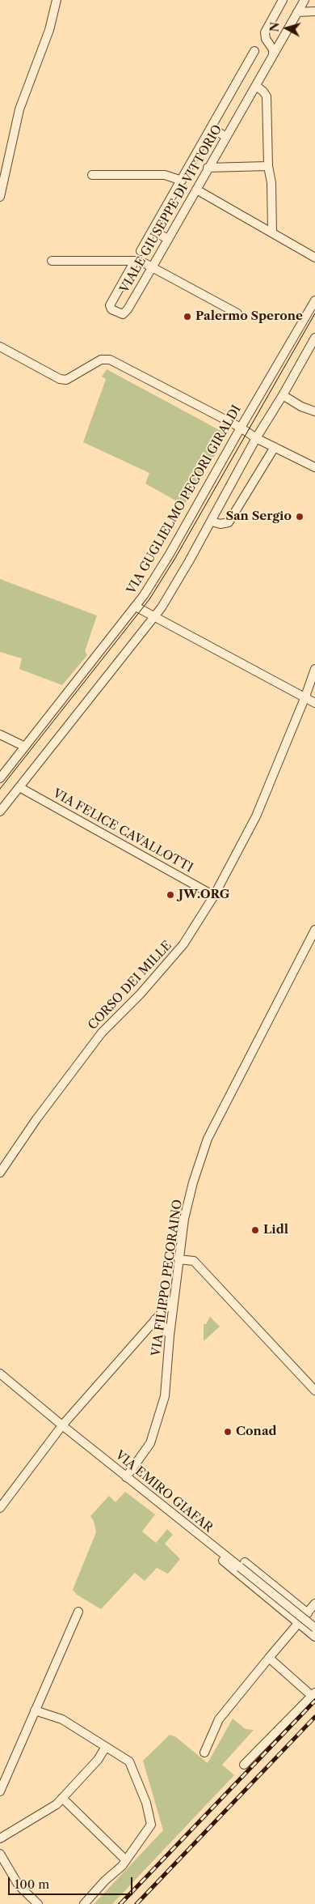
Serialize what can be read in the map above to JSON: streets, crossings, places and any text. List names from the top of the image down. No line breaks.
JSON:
{"streets":{"street":["VIALE GIUSEPPE DI VITTORIO","VIA GUGLIELMO PECORI GIRALDI","VIA FELICE CAVALLOTTI","CORSO DEI MILLE","VIA FILIPPO PECORAINO","VIA EMIRO GIAFAR"]},"crossings":[["VIA FELICE CAVALLOTTI","CORSO DEI MILLE"],["VIA FILIPPO PECORAINO","VIA EMIRO GIAFAR"]],"places":["Palermo Sperone","San Sergio","JW.ORG","Lidl","Conad"],"scale_bar":"100 m","north":"left"}
